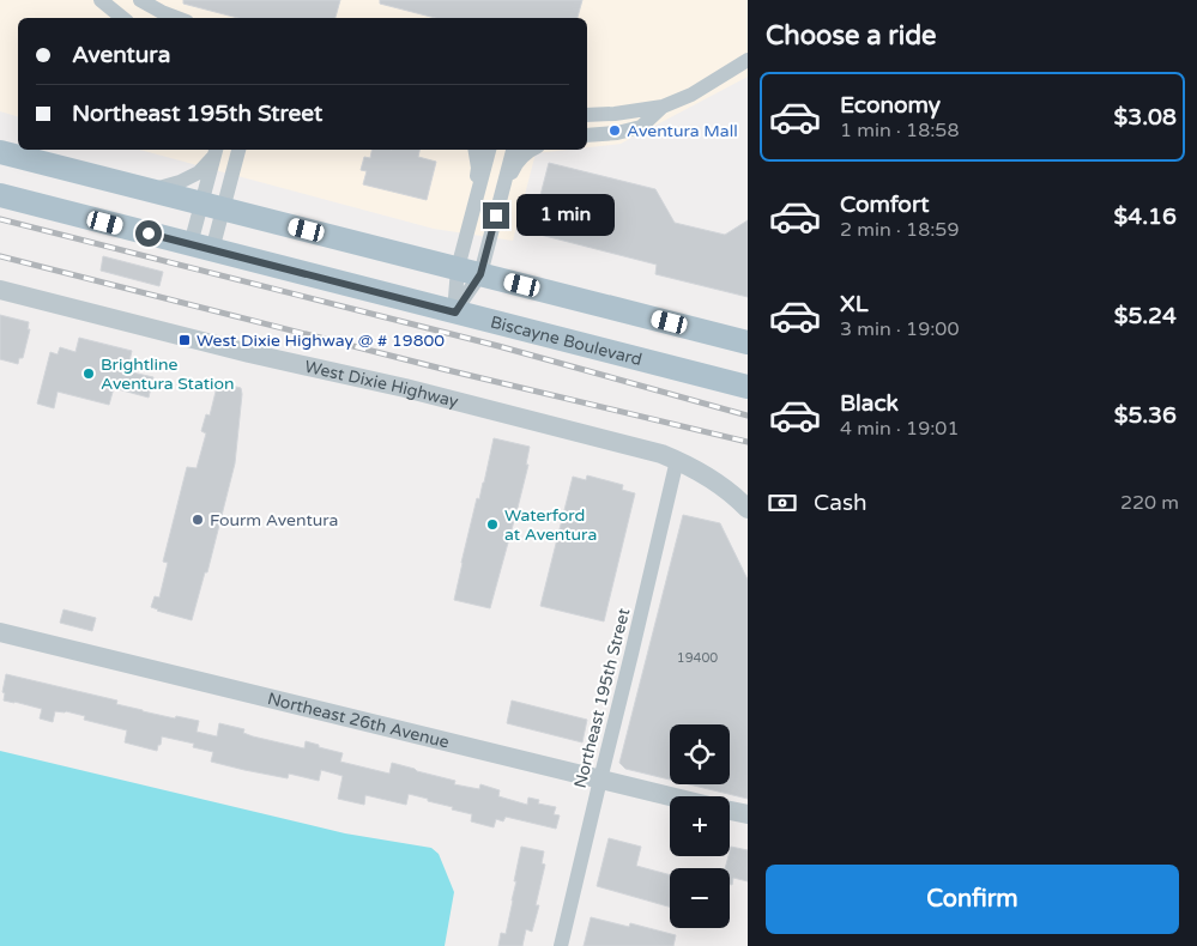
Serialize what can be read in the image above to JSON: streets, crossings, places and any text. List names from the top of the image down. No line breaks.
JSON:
{"streets":{"main road":["Biscayne Boulevard"],"street":["West Dixie Highway","Northeast 195th Street","Northeast 26th Avenue"]},"crossings":[["West Dixie Highway","Northeast 195th Street"],["Northeast 195th Street","Northeast 26th Avenue"]],"places":{"other":["Aventura Mall","Brightline Aventura Station","Fourm Aventura","Waterford at Aventura"],"transit":["West Dixie Highway @ # 19800"]},"house_numbers":["19400"],"page":{"heading":"Choose a ride","banner":["Aventura","Northeast 195th Street"],"list":[{"name":"Economy","note":"1 min · 18:58","value":"$3.08"},{"name":"Comfort","note":"2 min · 18:59","value":"$4.16"},{"name":"XL","note":"3 min · 19:00","value":"$5.24"},{"name":"Black","note":"4 min · 19:01","value":"$5.36"}],"bubble":"1 min","pay":["Cash","220 m"],"map_buttons":["+","−"],"buttons":"Confirm"}}
